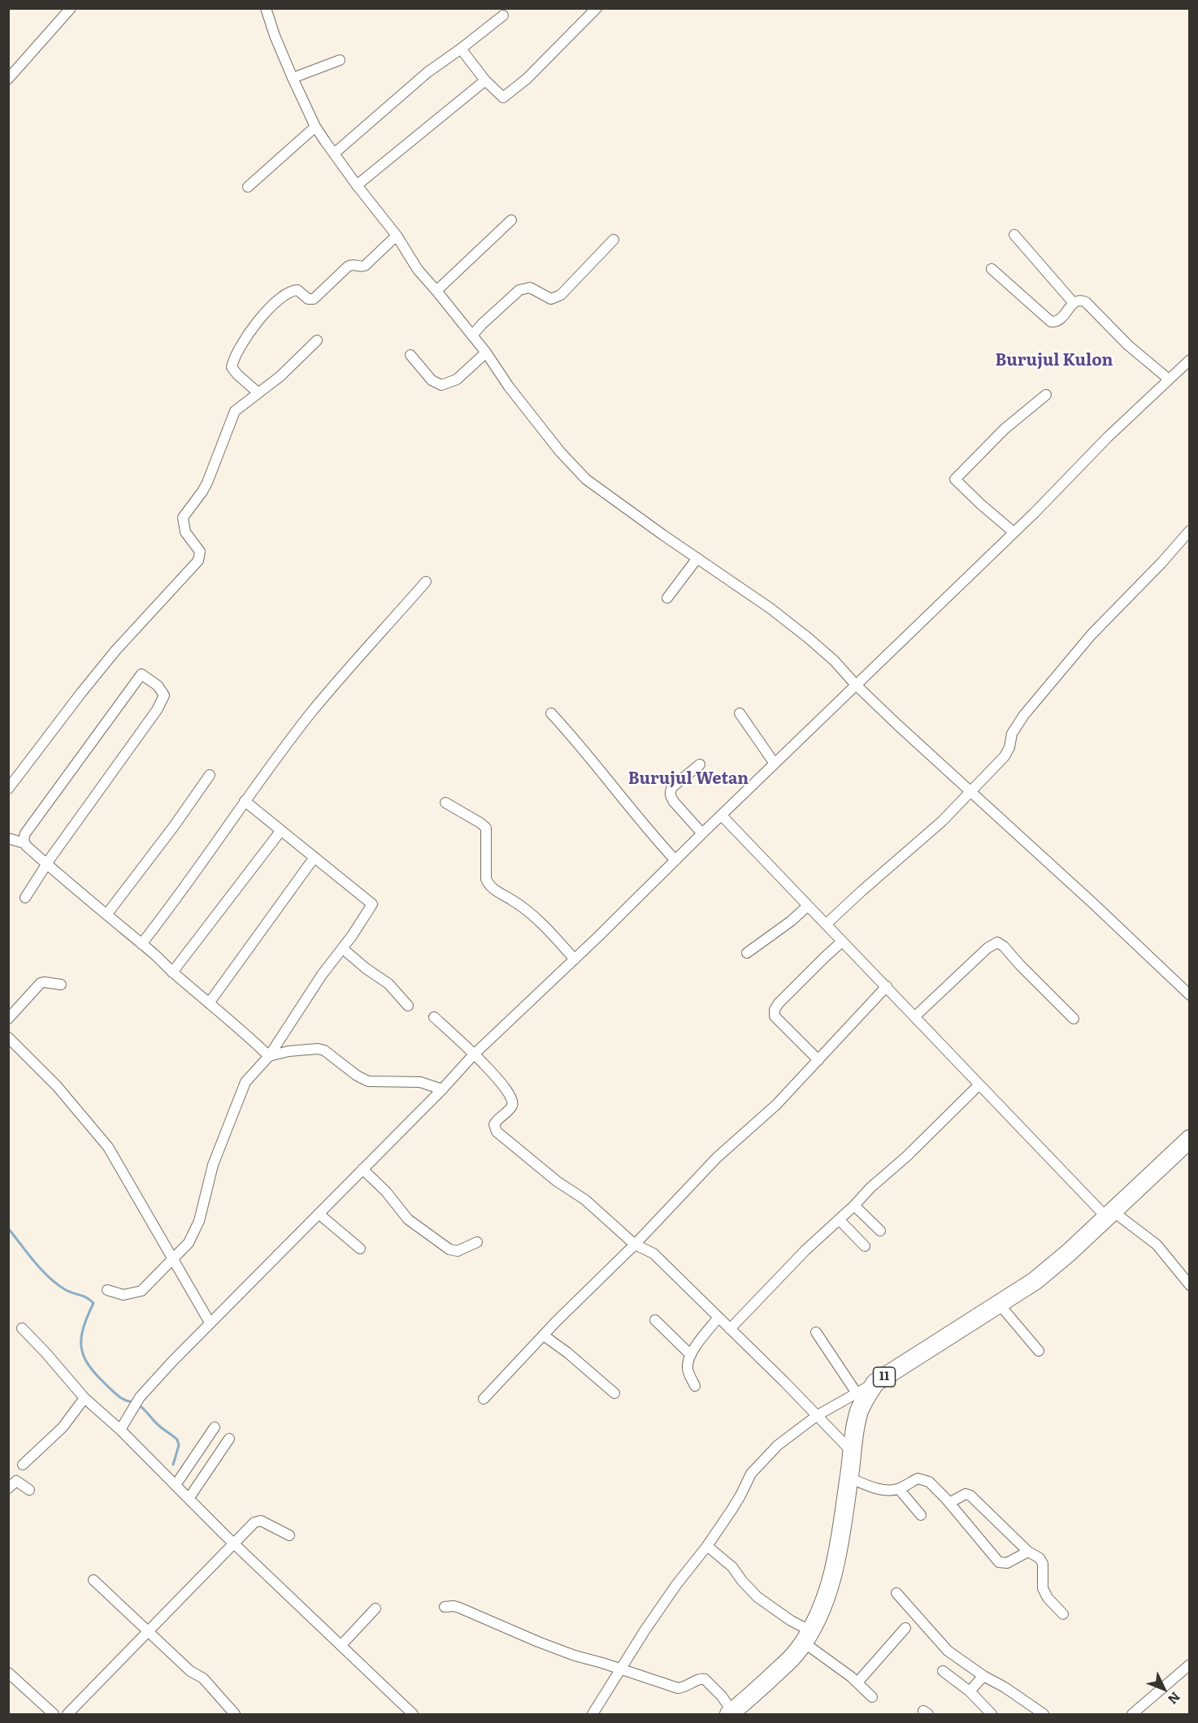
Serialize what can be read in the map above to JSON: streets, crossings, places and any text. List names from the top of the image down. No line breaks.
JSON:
{"streets":{"highway":["11"]},"districts":["Burujul Kulon","Burujul Wetan"],"north":"bottom right"}
